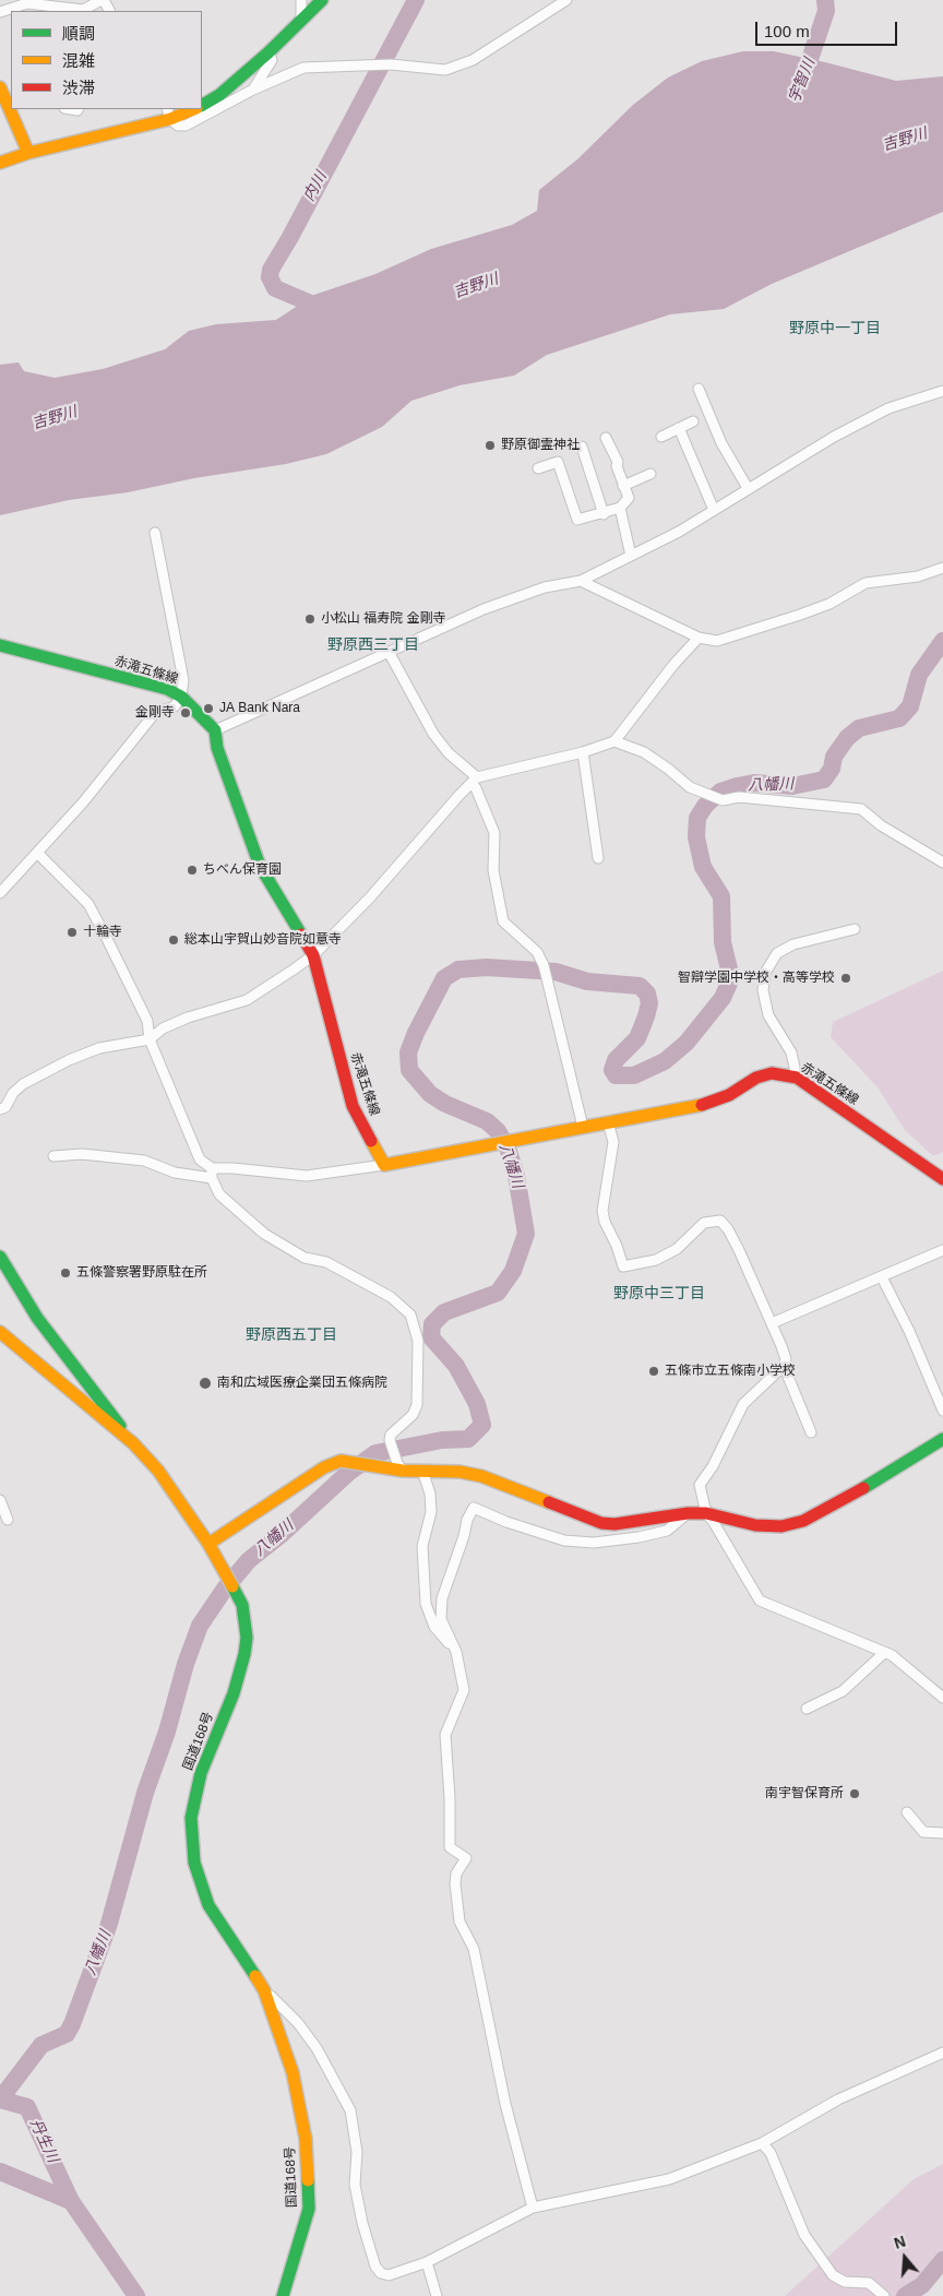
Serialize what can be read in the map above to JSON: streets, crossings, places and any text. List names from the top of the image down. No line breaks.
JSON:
{"streets":{"main road":["赤滝五條線","国道168号"]},"districts":["野原中一丁目","野原西三丁目","野原中三丁目","野原西五丁目"],"water":["宇智川","吉野川","内川","八幡川","丹生川"],"places":["野原御霊神社","小松山 福寿院 金剛寺","JA Bank Nara","金剛寺","ちべん保育園","十輪寺","総本山宇賀山妙音院如意寺","智辯学園中学校・高等学校","五條警察署野原駐在所","五條市立五條南小学校","南和広域医療企業団五條病院","南宇智保育所"],"legend":["順調","混雑","渋滞"],"scale_bar":"100 m","north":"top"}
